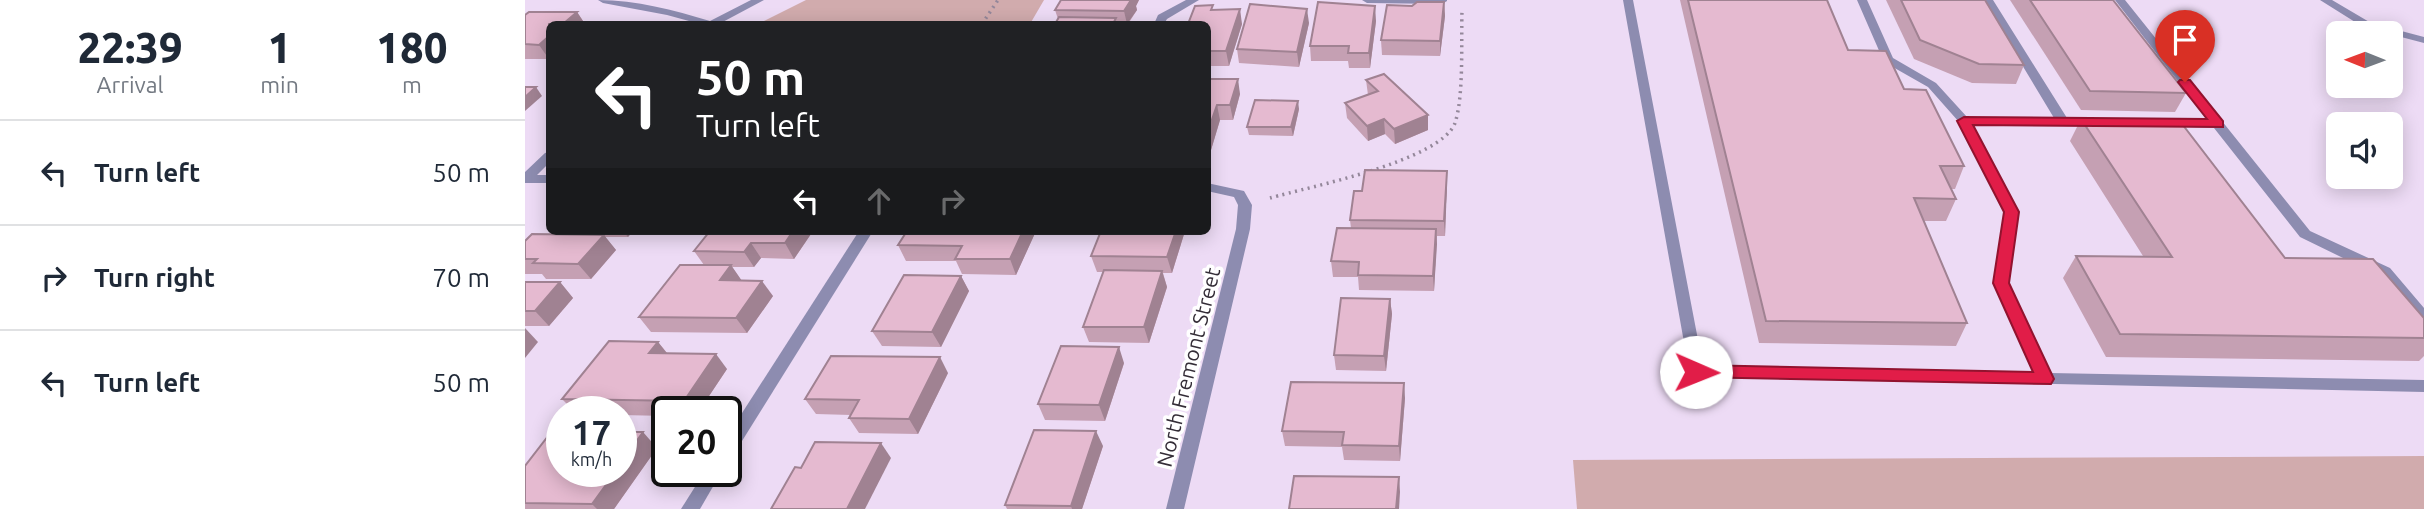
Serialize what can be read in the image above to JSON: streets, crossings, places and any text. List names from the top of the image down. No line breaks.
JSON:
{"streets":{"street":["North Fremont Street"]},"north":"left","page":{"eta":["22:39","Arrival","1","min","180","m"],"turn":["50 m","Turn left"],"list":[{"name":"Turn left","value":"50 m"},{"name":"Turn right","value":"70 m"},{"name":"Turn left","value":"50 m"}],"speed":"17 km/h","limit":"20"}}
